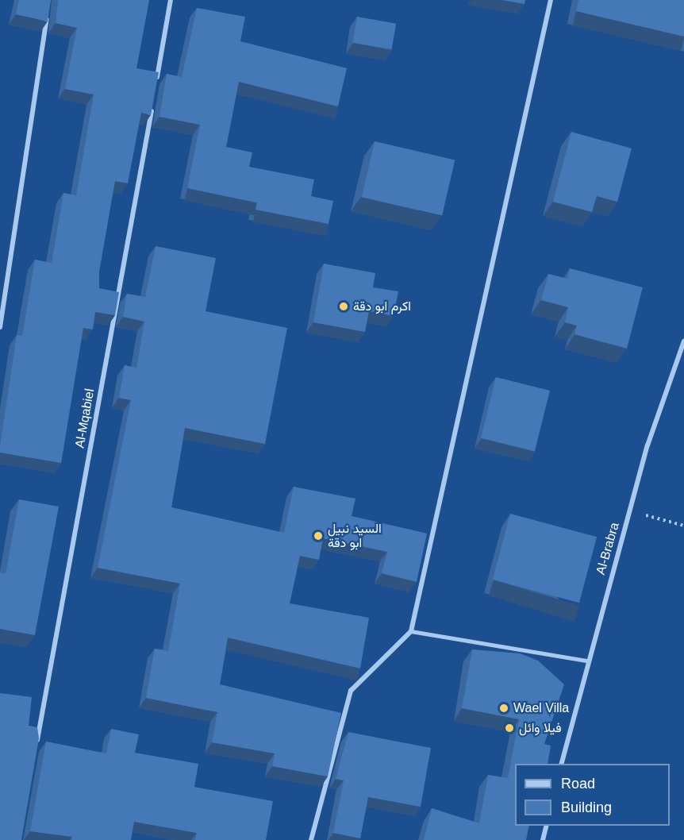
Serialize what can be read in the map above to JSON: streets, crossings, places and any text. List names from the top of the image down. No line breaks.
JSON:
{"streets":{"street":["Al-Mqabiel","Al-Brabra"]},"places":["اكرم ابو دقة","السيد نبيل ابو دقة","Wael Villa","فيلا وائل"],"legend":["Road","Building"]}
